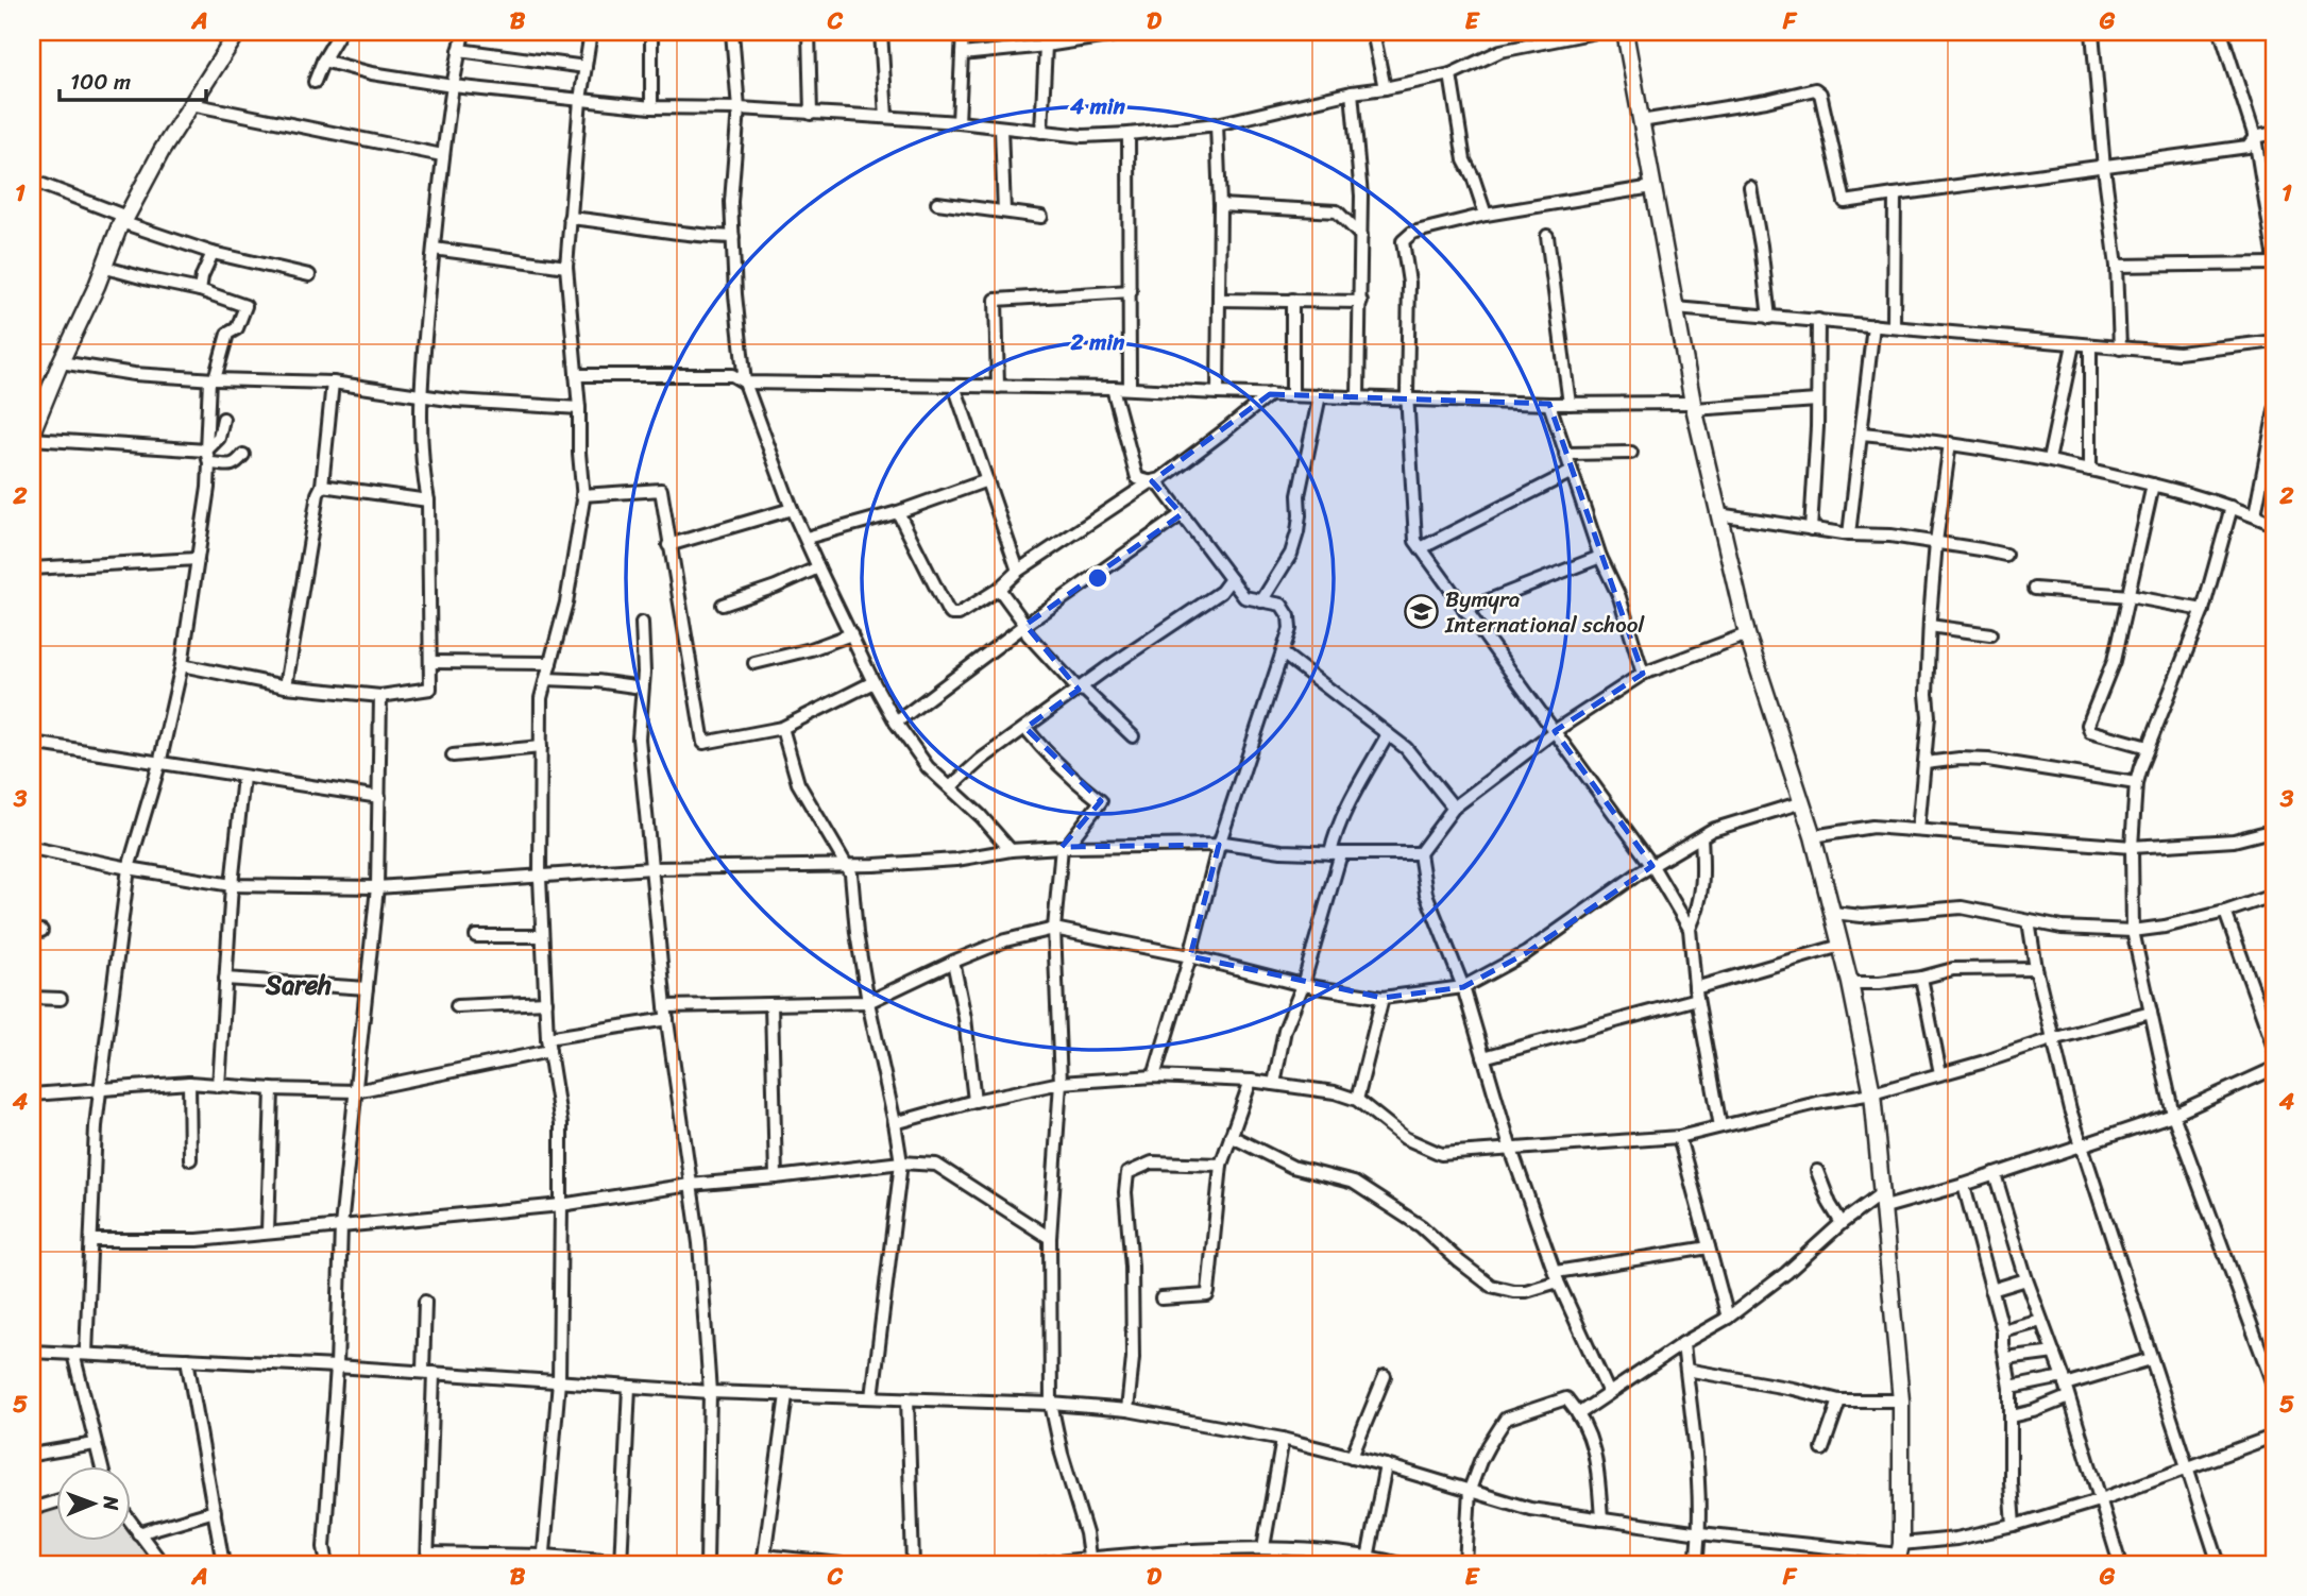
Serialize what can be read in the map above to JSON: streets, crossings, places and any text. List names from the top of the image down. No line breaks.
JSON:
{"districts":["Sareh"],"places":{"school or university":["Bymyra International school"]},"scale_bar":"100 m","north":"right","grid":{"columns":["A","B","C","D","E","F","G"],"rows":["1","2","3","4","5"]},"rings":["4 min","2 min"]}
